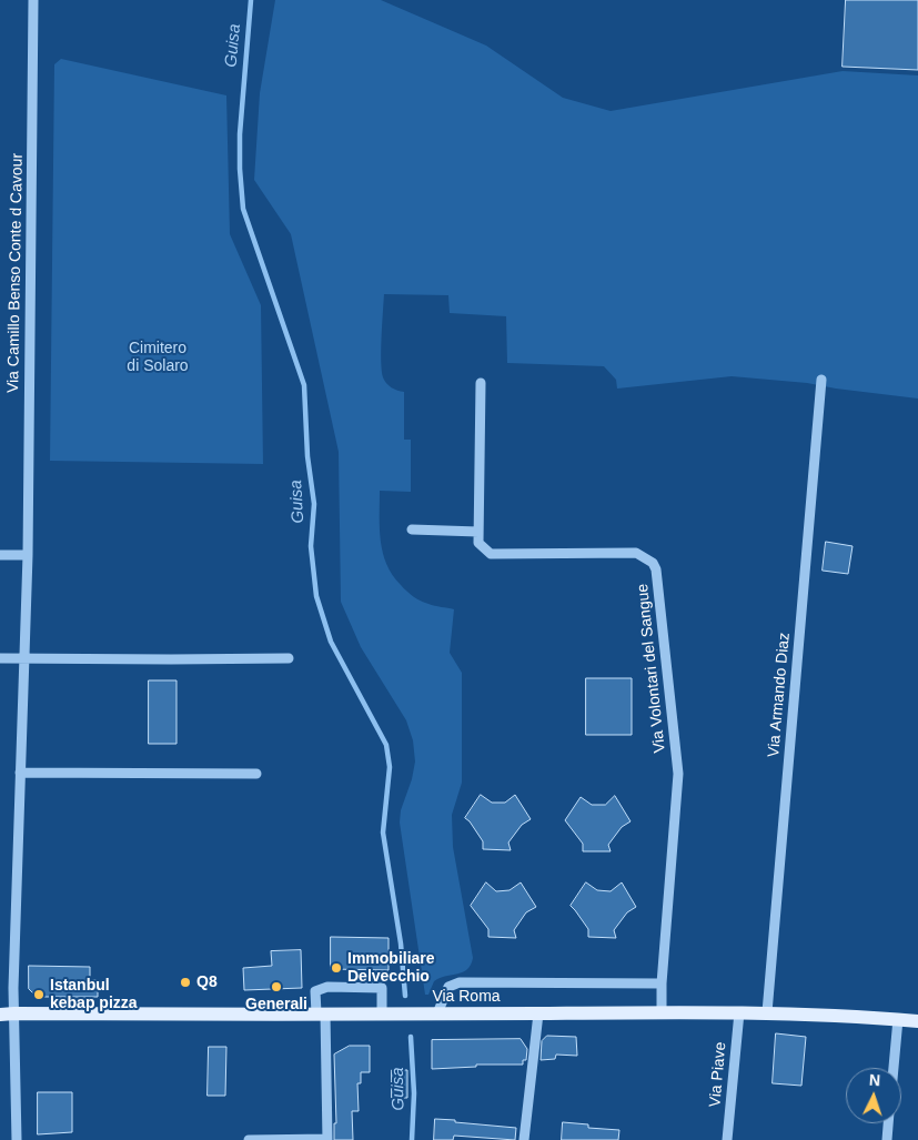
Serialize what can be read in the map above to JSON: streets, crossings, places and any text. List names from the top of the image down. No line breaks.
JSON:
{"streets":{"main road":["Via Roma"],"street":["Via Camillo Benso Conte d Cavour","Via Volontari del Sangue","Via Armando Diaz","Via Piave"]},"crossings":[["Via Camillo Benso Conte d Cavour","Via Roma"],["Via Volontari del Sangue","Via Roma"],["Via Armando Diaz","Via Roma"],["Via Roma","Via Piave"]],"water":["Guisa"],"parks":["Cimitero di Solaro"],"places":["Immobiliare Delvecchio","Q8","Generali","Istanbul kebap pizza"],"north":"top"}
